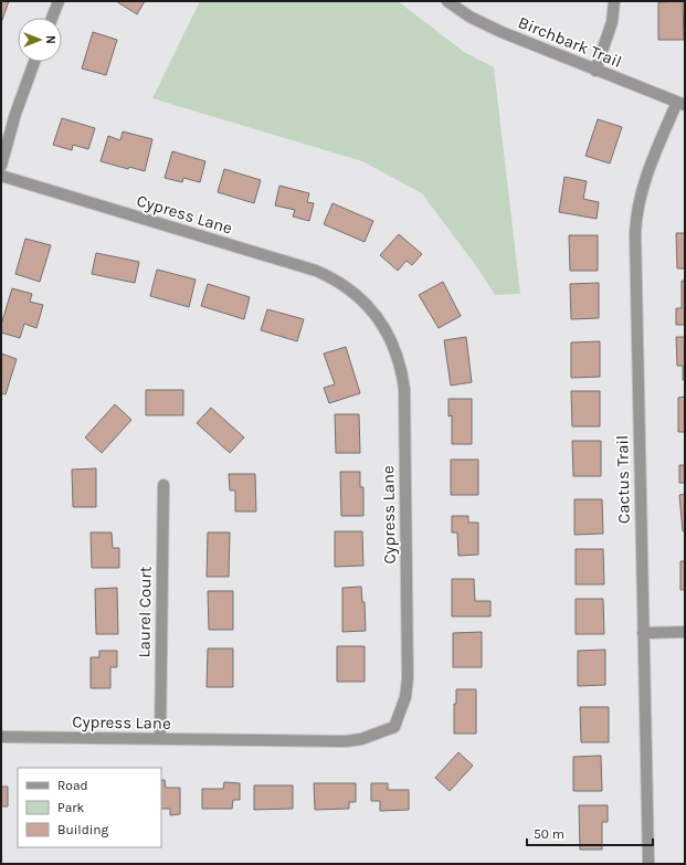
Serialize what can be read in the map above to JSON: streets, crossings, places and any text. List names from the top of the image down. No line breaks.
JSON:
{"streets":{"street":["Birchbark Trail","Cypress Lane","Cactus Trail","Laurel Court"]},"crossings":[["Birchbark Trail","Cactus Trail"],["Cypress Lane","Laurel Court"]],"legend":["Road","Park","Building"],"scale_bar":"50 m","north":"right"}
